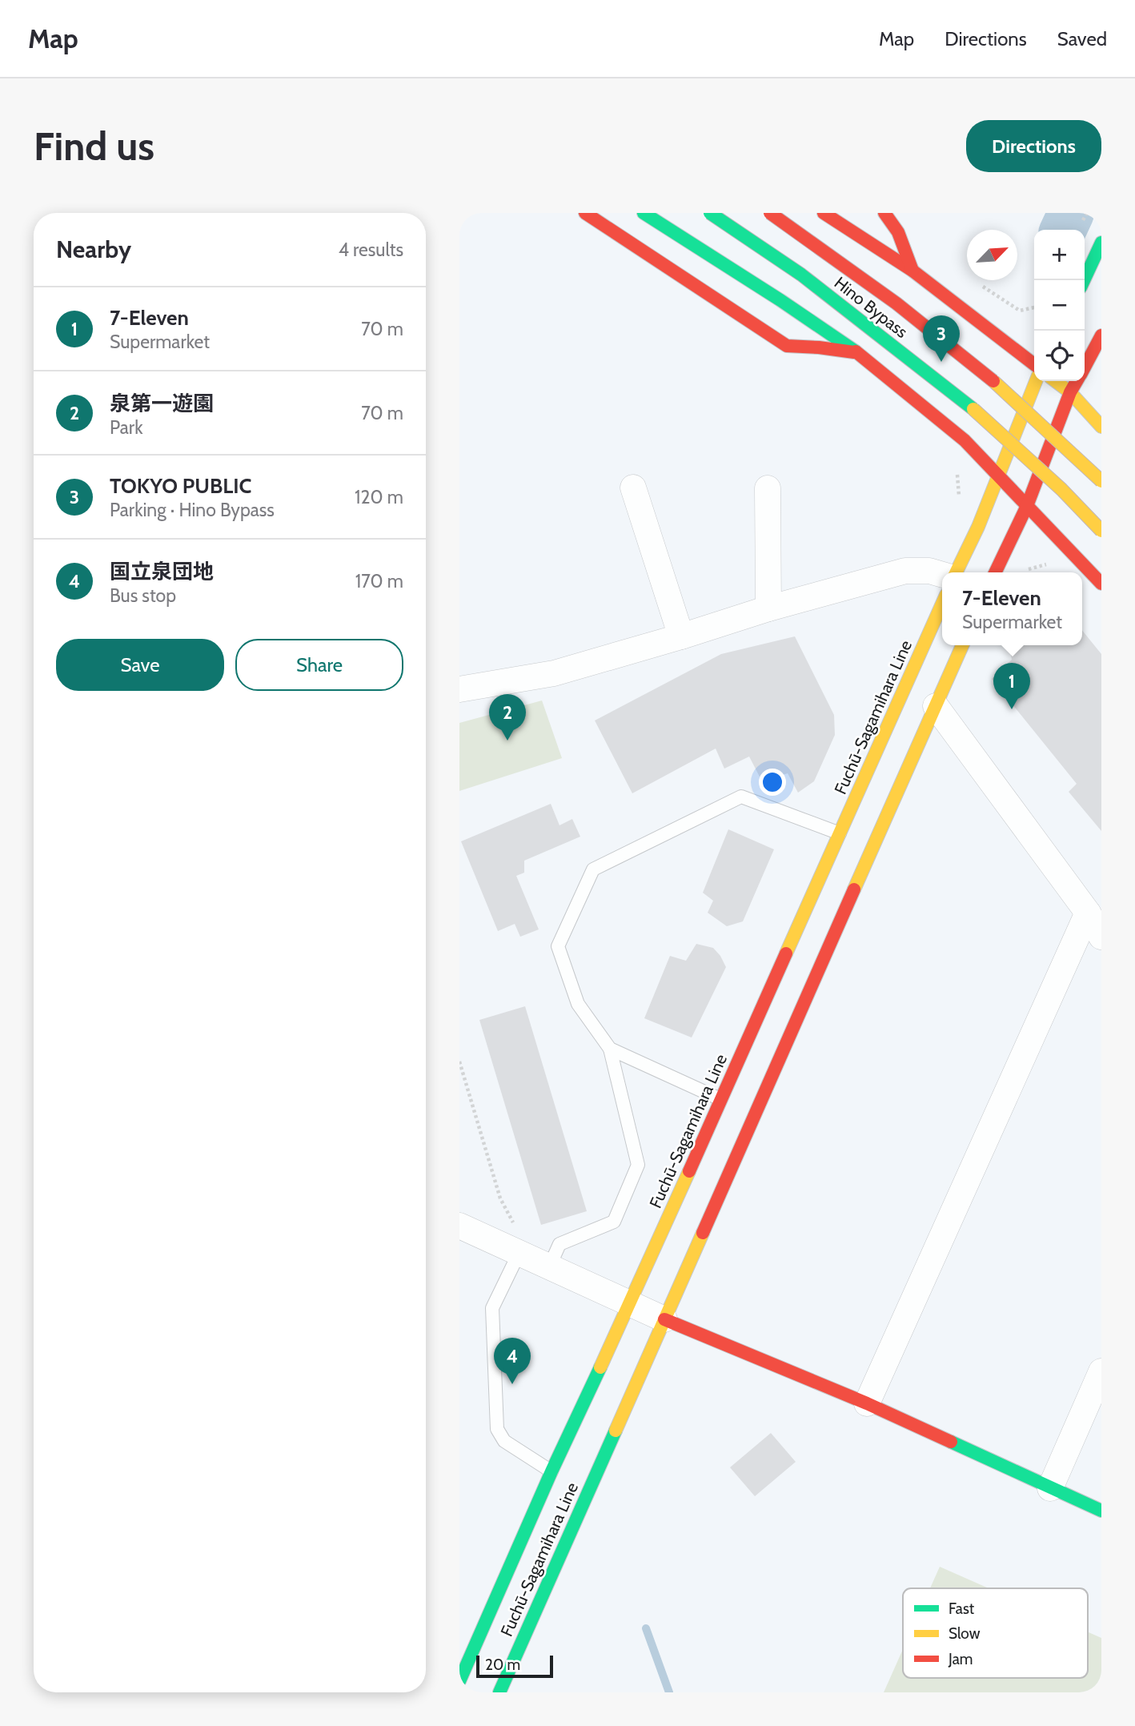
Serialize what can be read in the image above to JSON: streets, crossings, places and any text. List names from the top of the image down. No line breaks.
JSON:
{"streets":{"main road":["Hino Bypass","Fuchū-Sagamihara Line"]},"legend":["Fast","Slow","Jam"],"scale_bar":"20 m","north":"top right","page":{"header":"Map","nav":["Map","Directions","Saved"],"buttons":["Directions",["Save","Share"]],"title":"Find us","heading":["Nearby","4 results"],"map_buttons":["+","−"],"list":[{"mark":"1","name":"7-Eleven","note":"Supermarket","value":"70 m"},{"mark":"2","name":"泉第一遊園","note":"Park","value":"70 m"},{"mark":"3","name":"TOKYO PUBLIC","note":"Parking · Hino Bypass","value":"120 m"},{"mark":"4","name":"国立泉団地","note":"Bus stop","value":"170 m"}],"pins":["3","1","2","4"],"popup":["7-Eleven","Supermarket"],"scale":"20 m"}}
